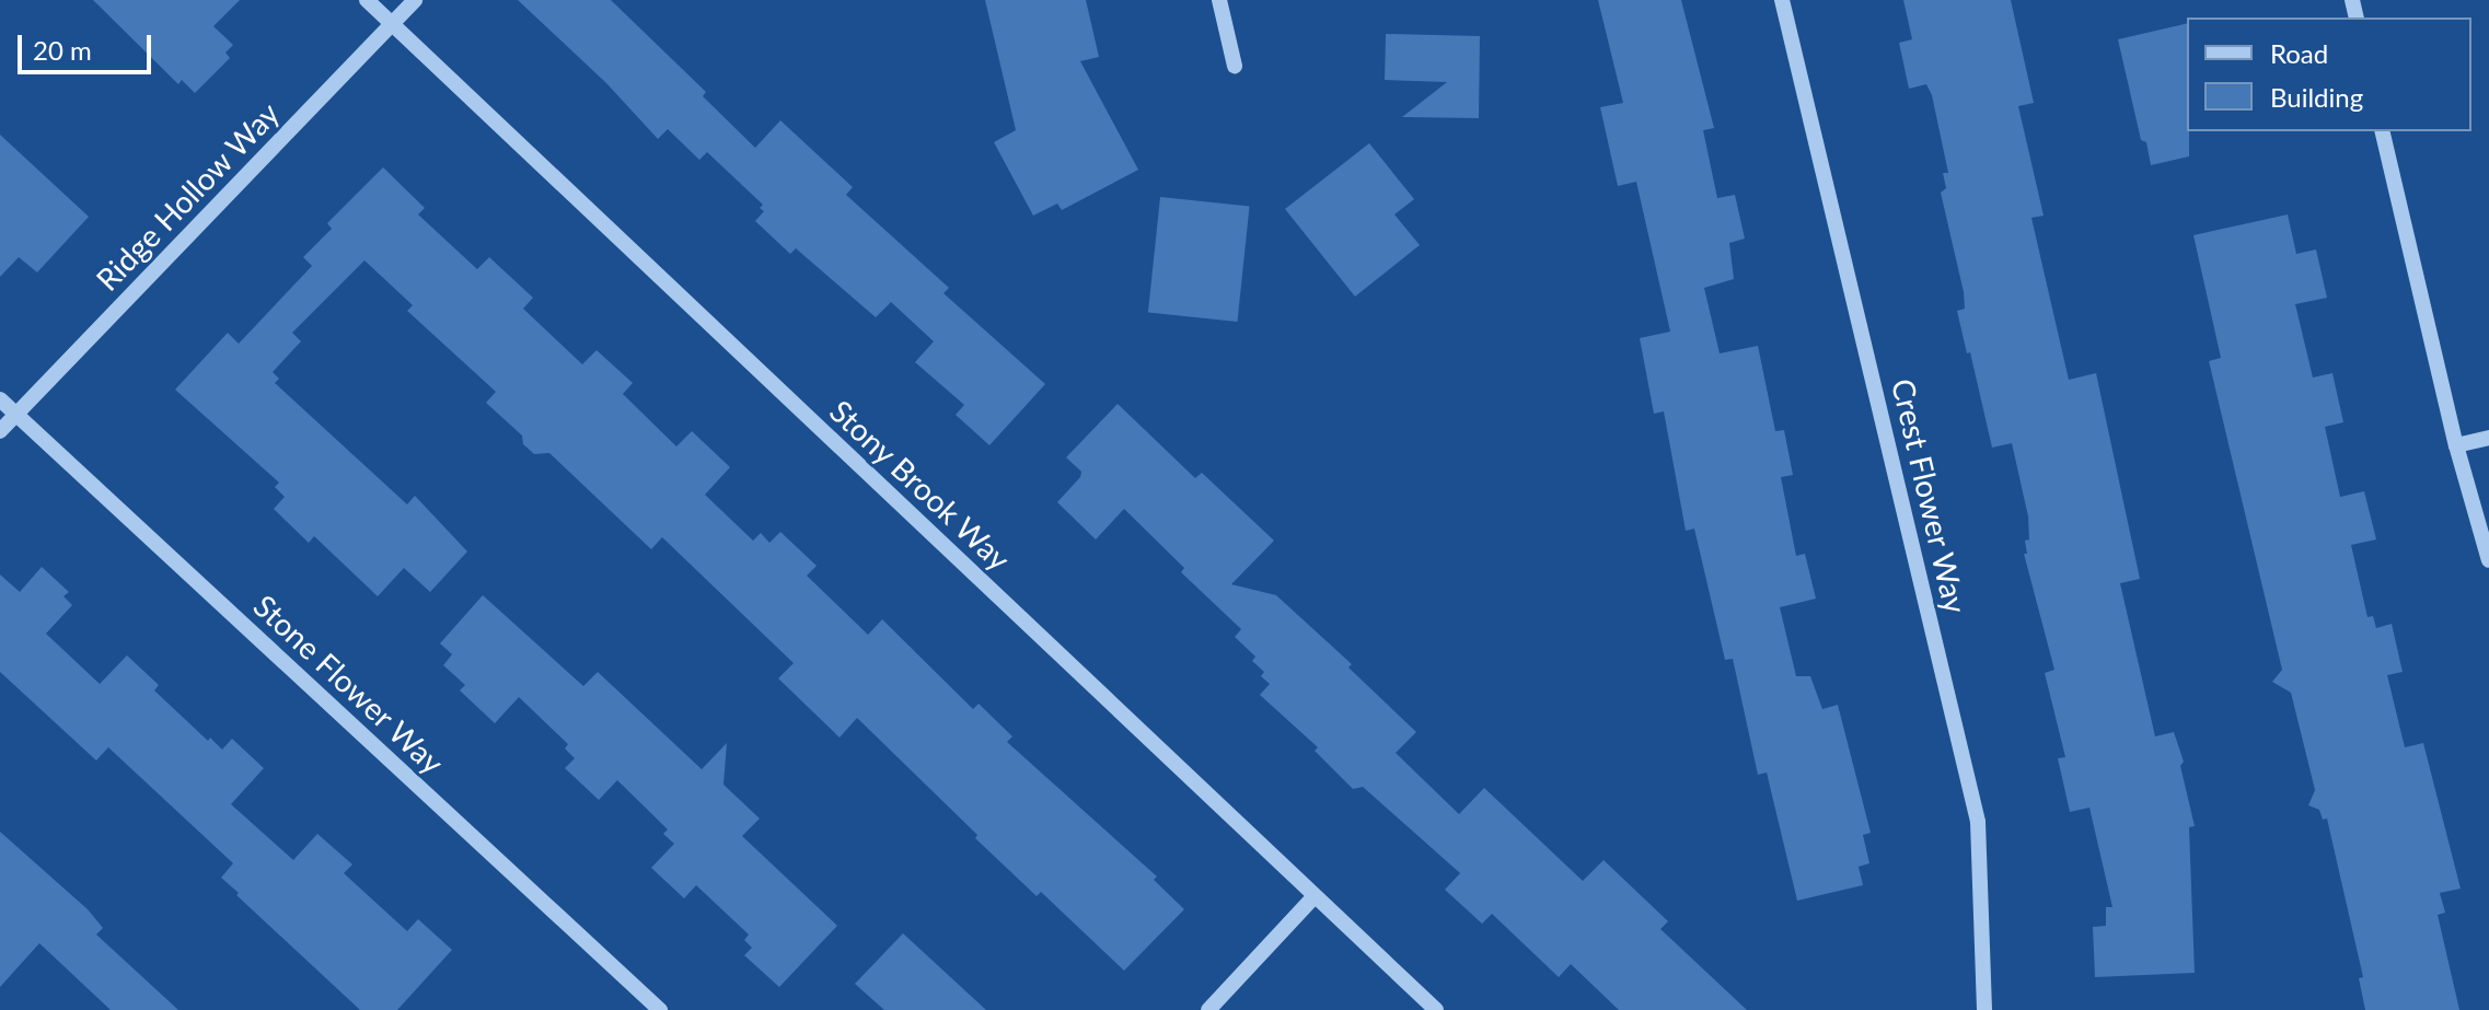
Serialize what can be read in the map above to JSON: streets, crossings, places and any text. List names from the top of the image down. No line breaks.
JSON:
{"streets":{"street":["Ridge Hollow Way","Stony Brook Way","Crest Flower Way","Stone Flower Way"]},"crossings":[["Ridge Hollow Way","Stony Brook Way"],["Ridge Hollow Way","Stone Flower Way"]],"legend":["Road","Building"],"scale_bar":"20 m"}
